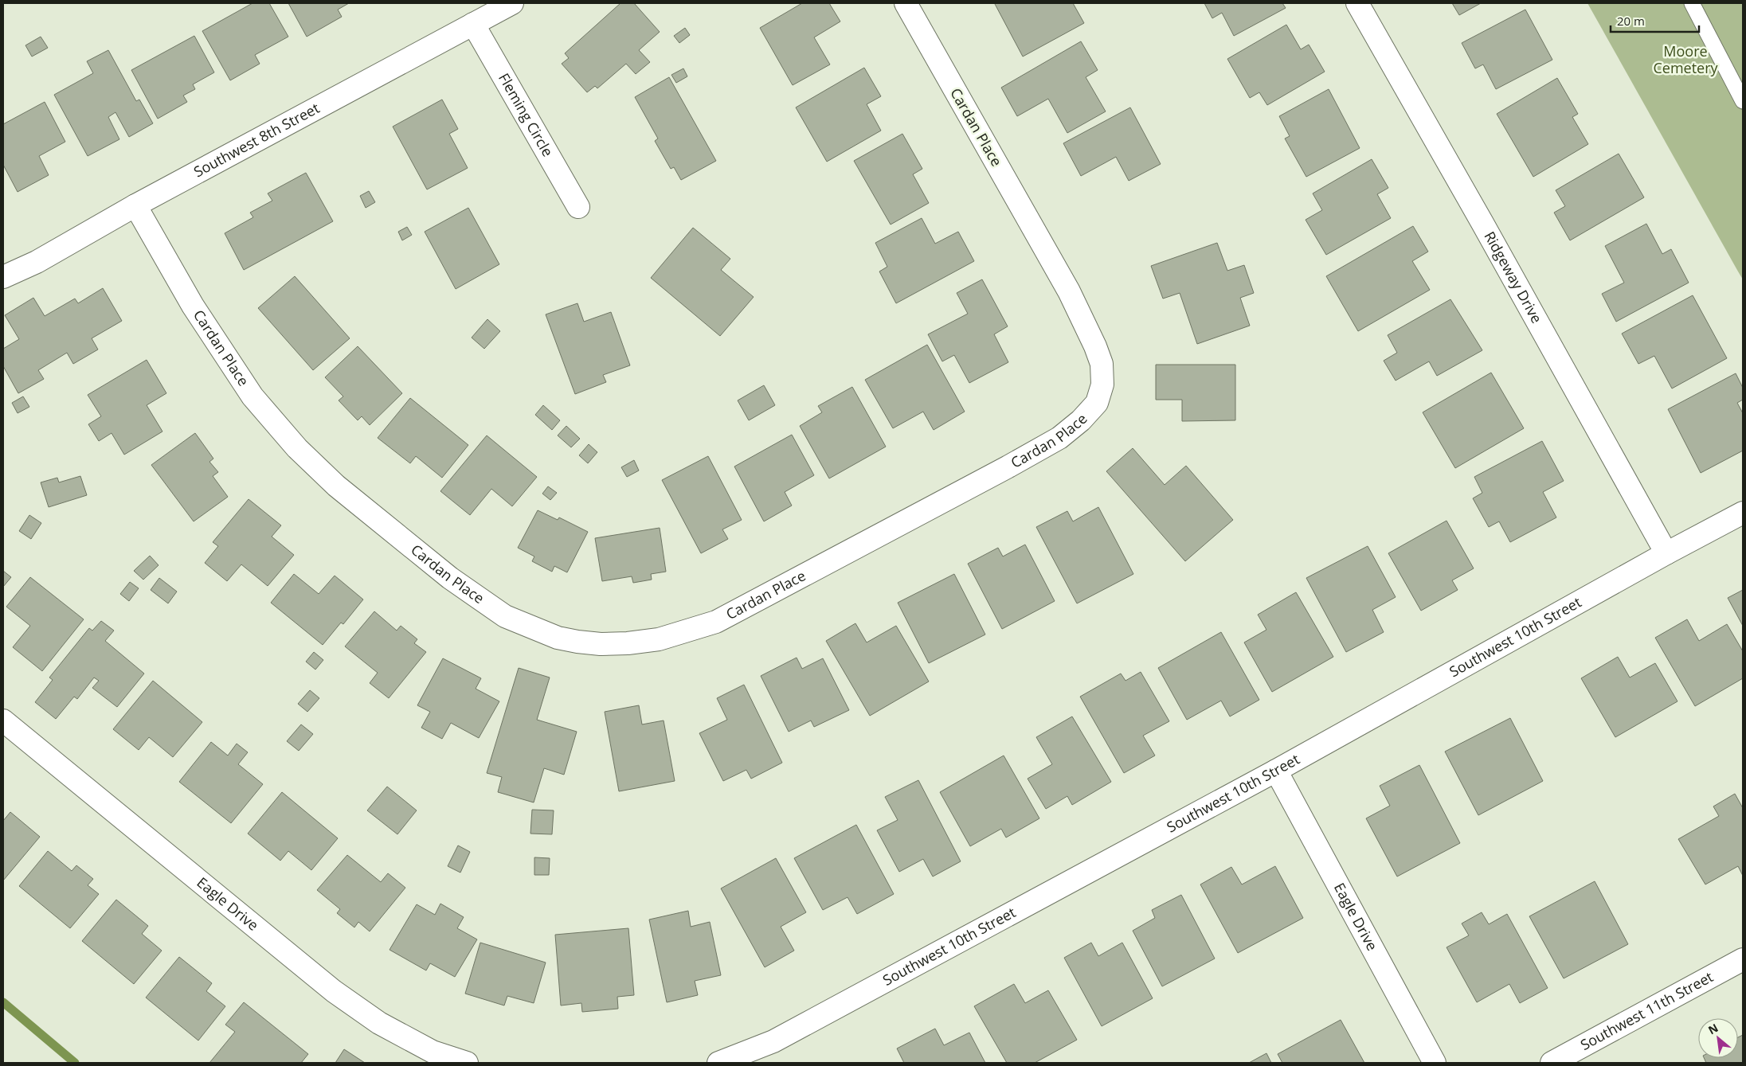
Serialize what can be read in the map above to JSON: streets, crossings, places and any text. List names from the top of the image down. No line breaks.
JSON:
{"streets":{"street":["Fleming Circle","Cardan Place","Southwest 8th Street","Ridgeway Drive","Southwest 10th Street","Eagle Drive","Southwest 11th Street"]},"crossings":[["Fleming Circle","Southwest 8th Street"],["Cardan Place","Southwest 8th Street"],["Ridgeway Drive","Southwest 10th Street"],["Southwest 10th Street","Eagle Drive"]],"parks":["Moore Cemetery"],"scale_bar":"20 m","north":"top left"}
